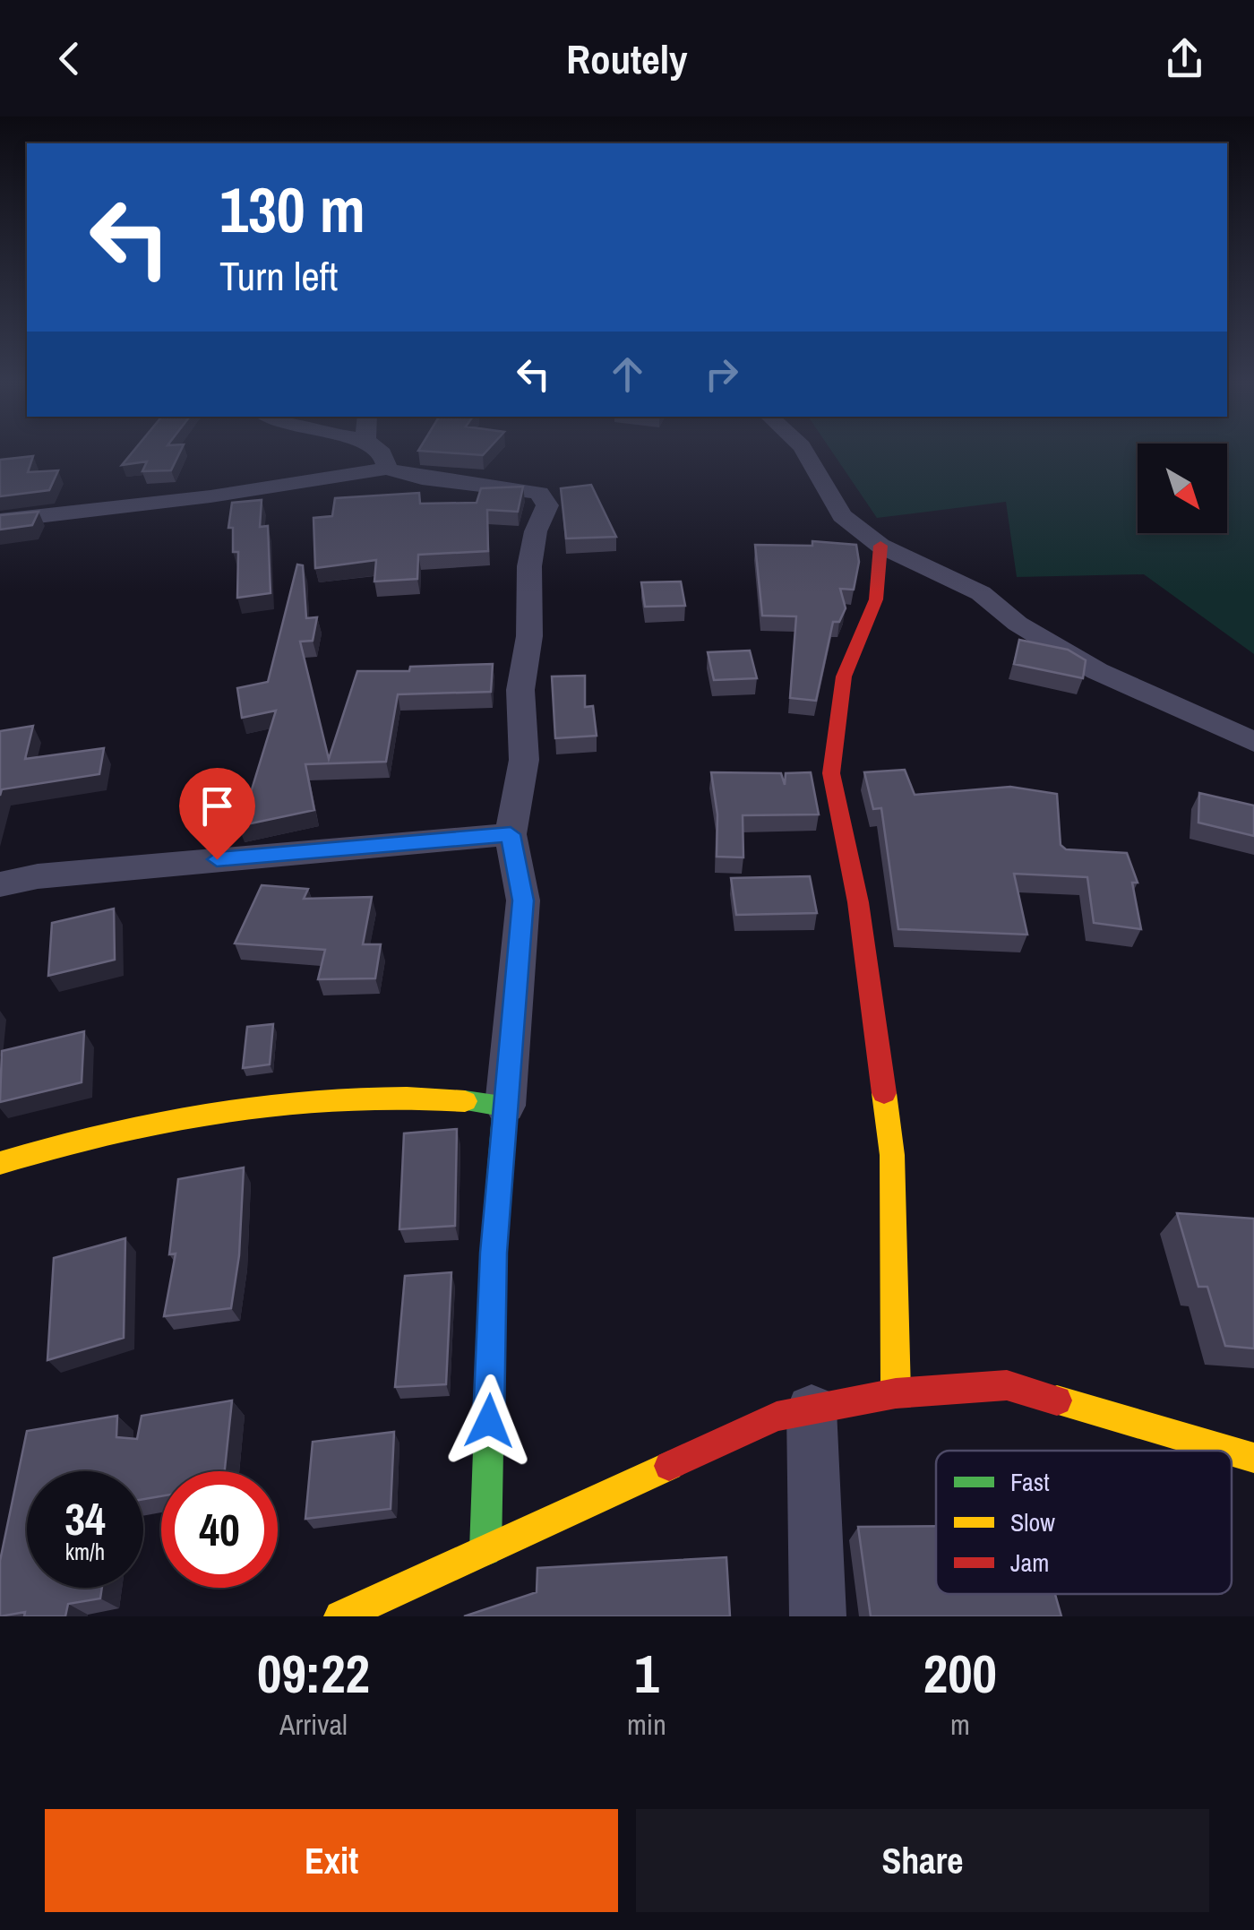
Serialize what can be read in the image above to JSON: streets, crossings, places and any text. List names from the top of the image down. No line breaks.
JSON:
{"legend":["Fast","Slow","Jam"],"north":"bottom right","page":{"header":"Routely","turn":["130 m","Turn left"],"speed":"34 km/h","limit":"40","eta":["09:22","Arrival","1","min","200","m"],"buttons":["Exit","Share"]}}
